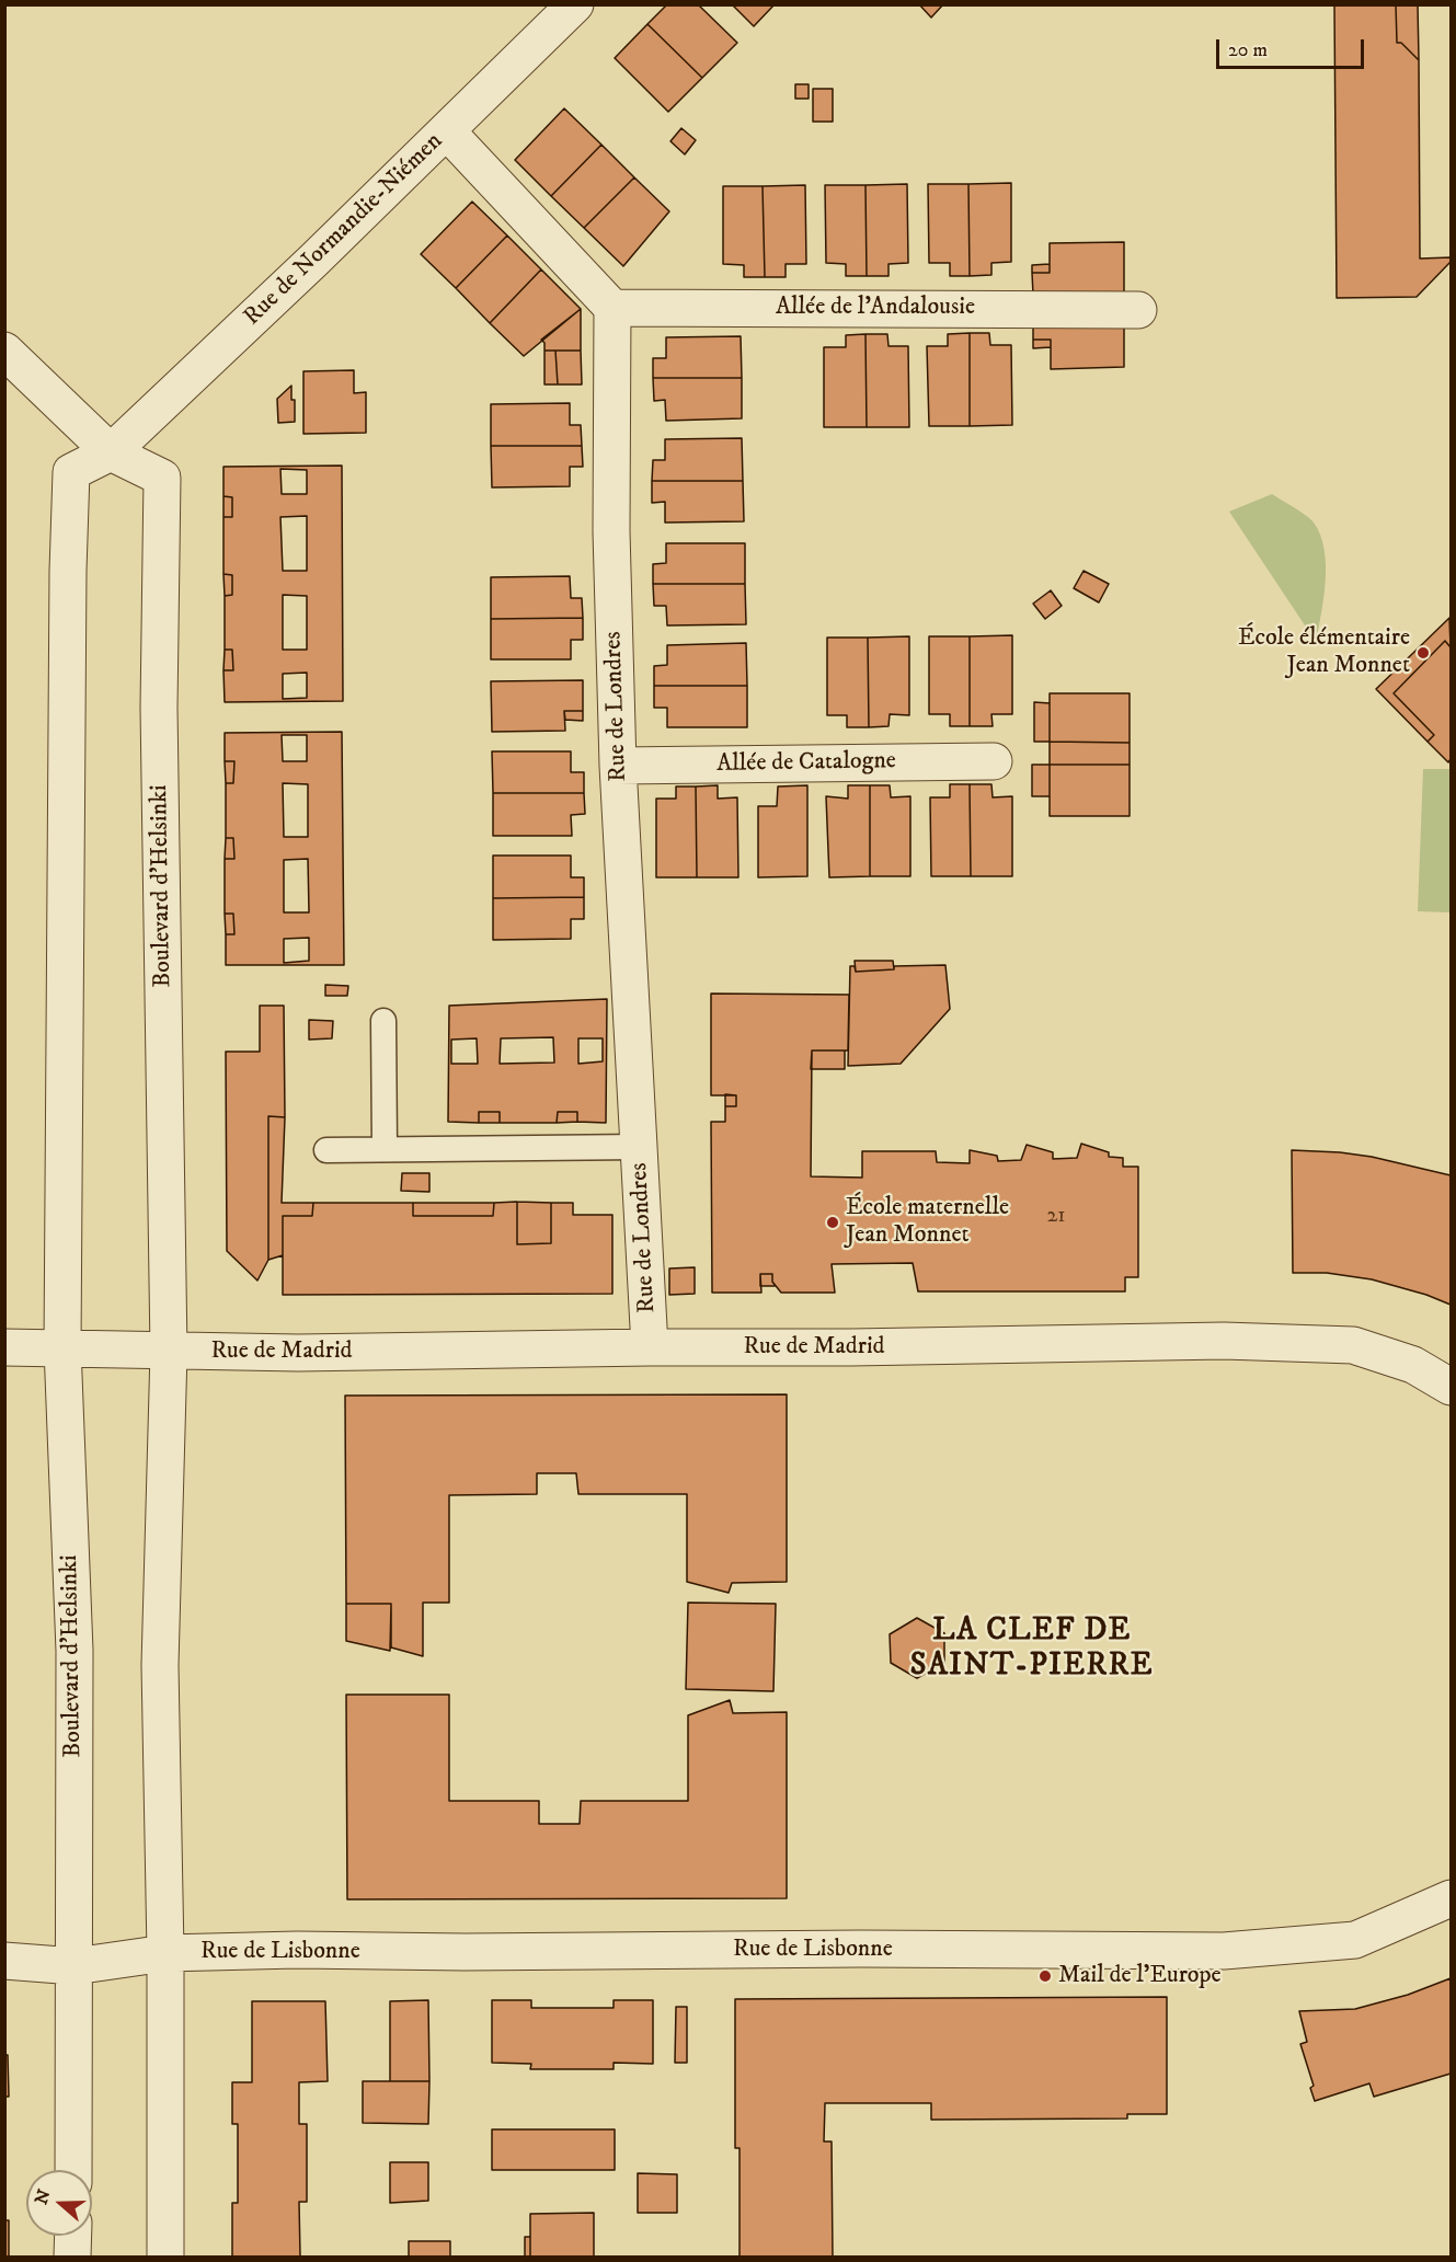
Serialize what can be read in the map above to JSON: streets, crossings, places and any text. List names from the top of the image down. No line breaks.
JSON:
{"streets":{"street":["Rue de Normandie-Niémen","Allée de l'Andalousie","Rue de Londres","Allée de Catalogne","Boulevard d'Helsinki","Rue de Madrid","Rue de Lisbonne"]},"crossings":[["Rue de Normandie-Niémen","Boulevard d'Helsinki"],["Allée de l'Andalousie","Rue de Londres"],["Rue de Londres","Allée de Catalogne"],["Rue de Londres","Rue de Madrid"],["Boulevard d'Helsinki","Rue de Madrid"],["Boulevard d'Helsinki","Rue de Lisbonne"]],"districts":["LA CLEF DE SAINT-PIERRE"],"places":["École élémentaire Jean Monnet","École maternelle Jean Monnet","Mail de l'Europe"],"house_numbers":["21"],"scale_bar":"20 m","north":"left"}
